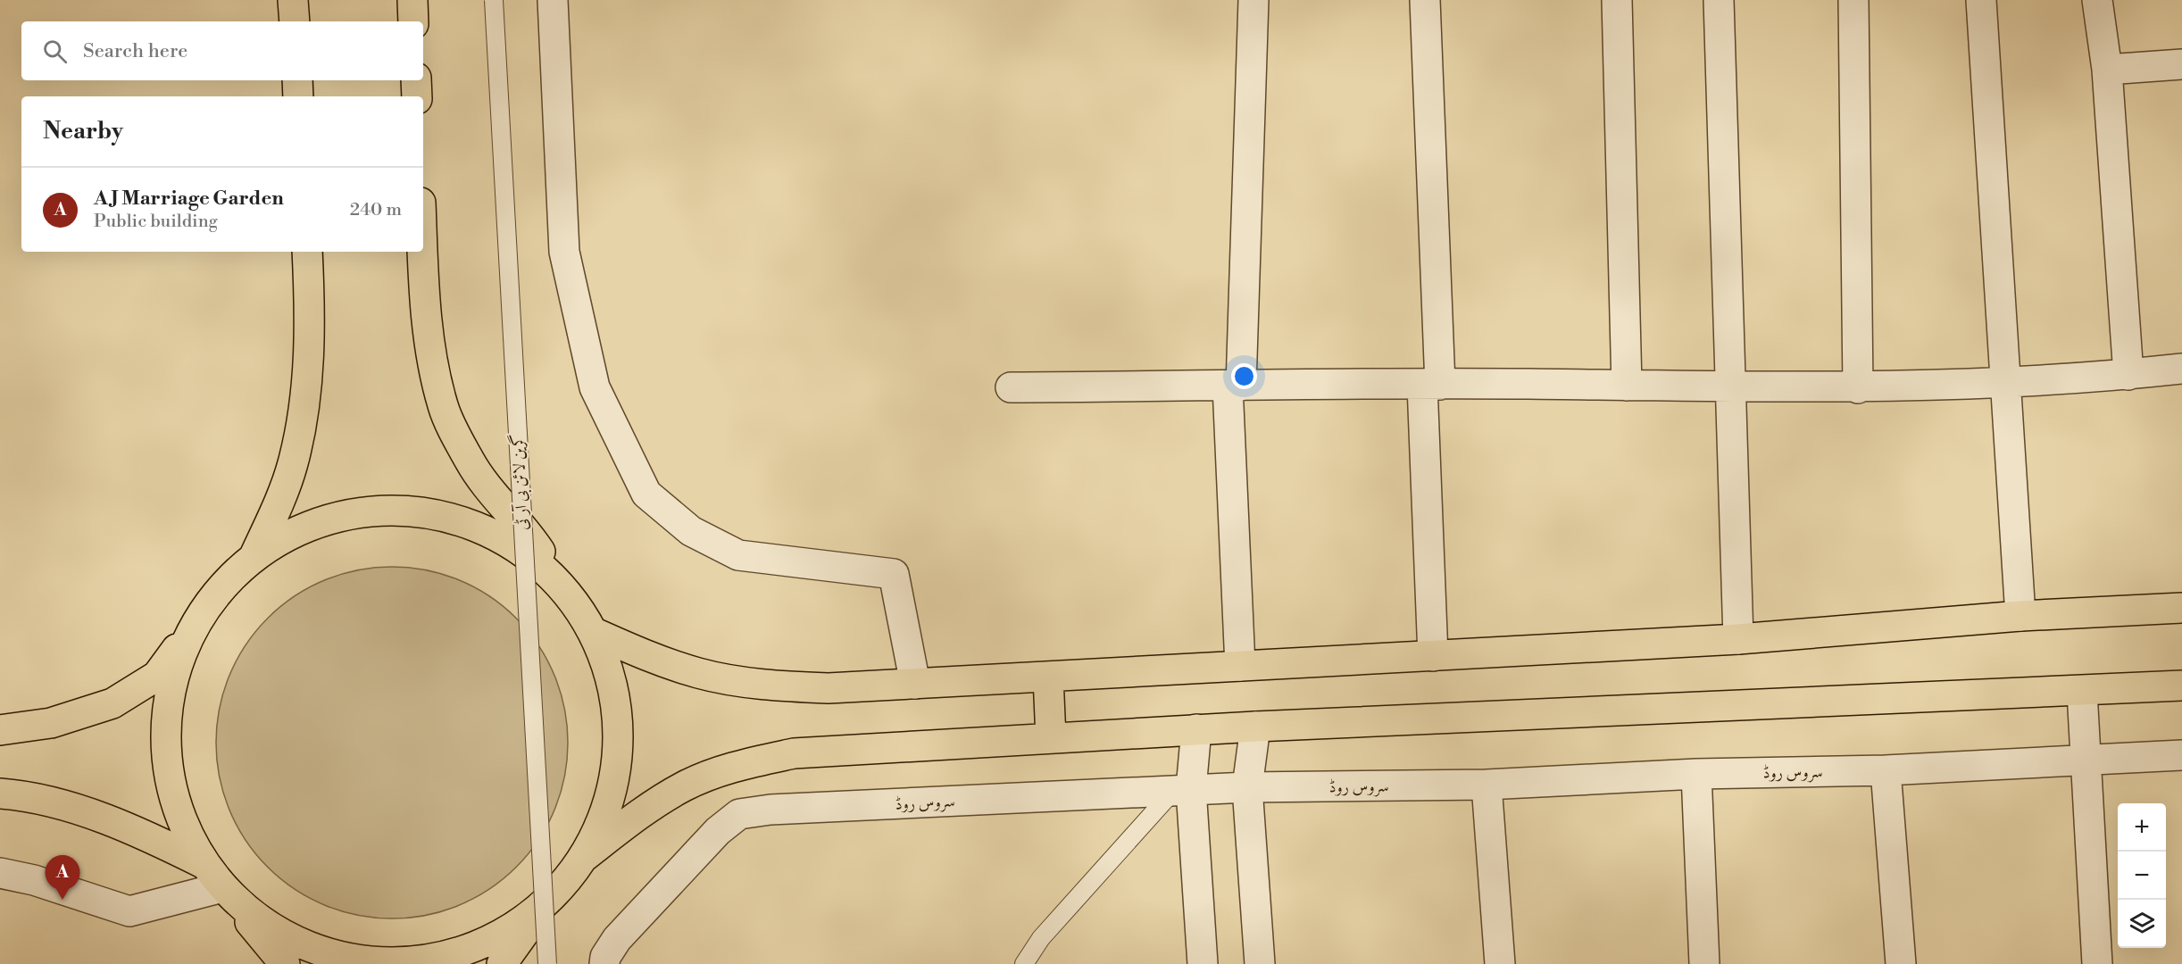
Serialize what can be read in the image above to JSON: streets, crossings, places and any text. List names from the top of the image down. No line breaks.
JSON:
{"streets":{"street":["سروس روڈ"],"lane":["گرین لائن بی آر ٹی"]},"page":{"search":"Search here","heading":"Nearby","list":[{"mark":"A","name":"A J Marriage Garden","note":"Public building","value":"240 m"}],"map_buttons":["+","−"],"pins":"A"}}
